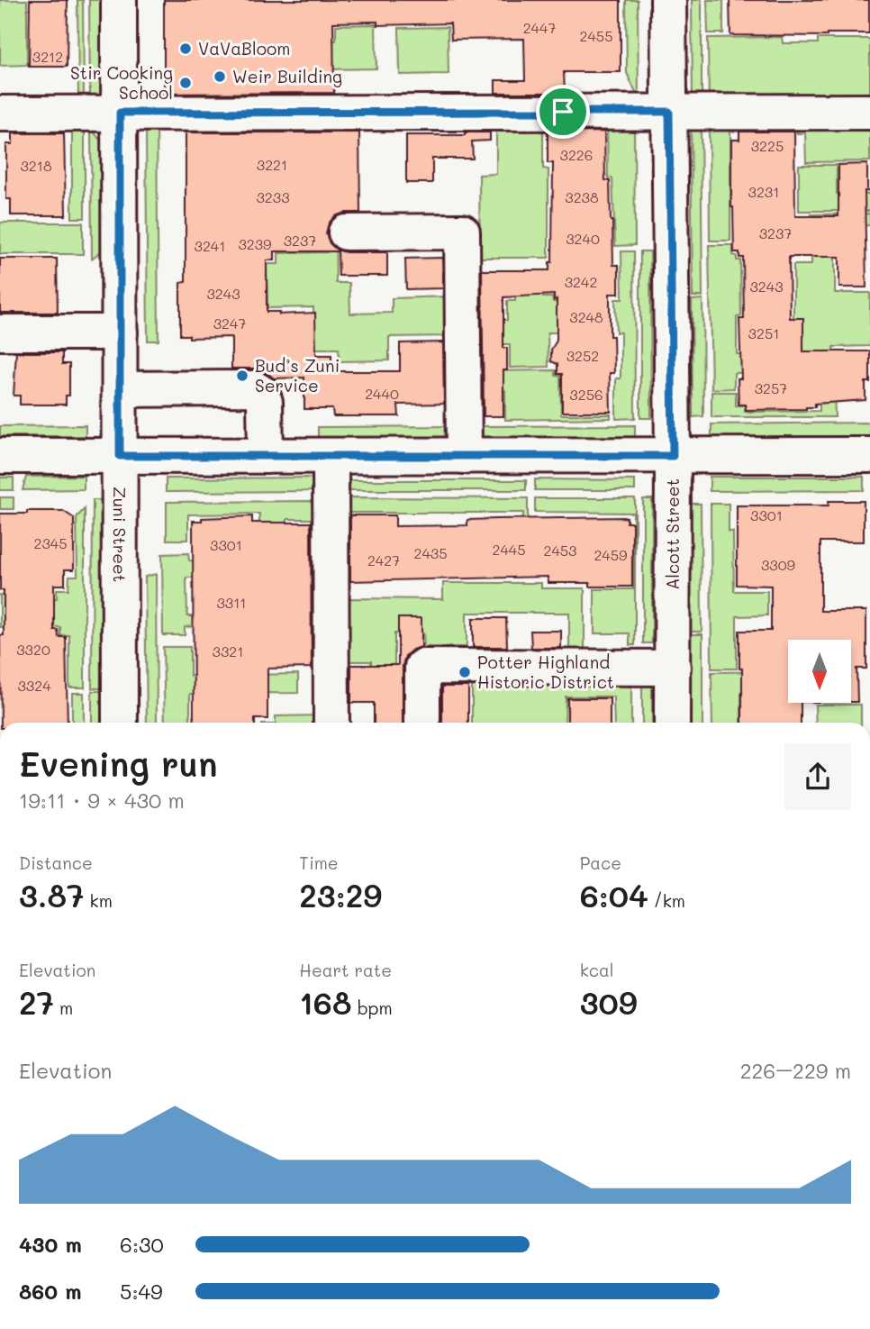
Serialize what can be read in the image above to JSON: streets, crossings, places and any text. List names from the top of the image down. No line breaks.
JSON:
{"streets":{"street":["Zuni Street","Alcott Street"]},"places":["VaVaBloom","Weir Building","Stir Cooking School","Bud’s Zuni Service","Potter Highland Historic District"],"house_numbers":["2447","2455","3212","3225","3226","3221","3218","3231","3233","3238","3237","3240","3237","3239","3241","3242","3243","3243","3248","3247","3251","3252","3257","2440","3256","3301","2345","3301","2445","2453","2435","2459","2427","3309","3311","3320","3321","3324"],"north":"bottom","page":{"heading":["Evening run","19:11 · 9 × 430 m"],"stats":[["Distance","3.87 km"],["Time","23:29"],["Pace","6:04 /km"],["Elevation","27 m"],["Heart rate","168 bpm"],["kcal","309"]],"chart":["Elevation","226–229 m"],"list":[{"name":"430 m","note":"6:30"},{"name":"860 m","note":"5:49"}]}}
